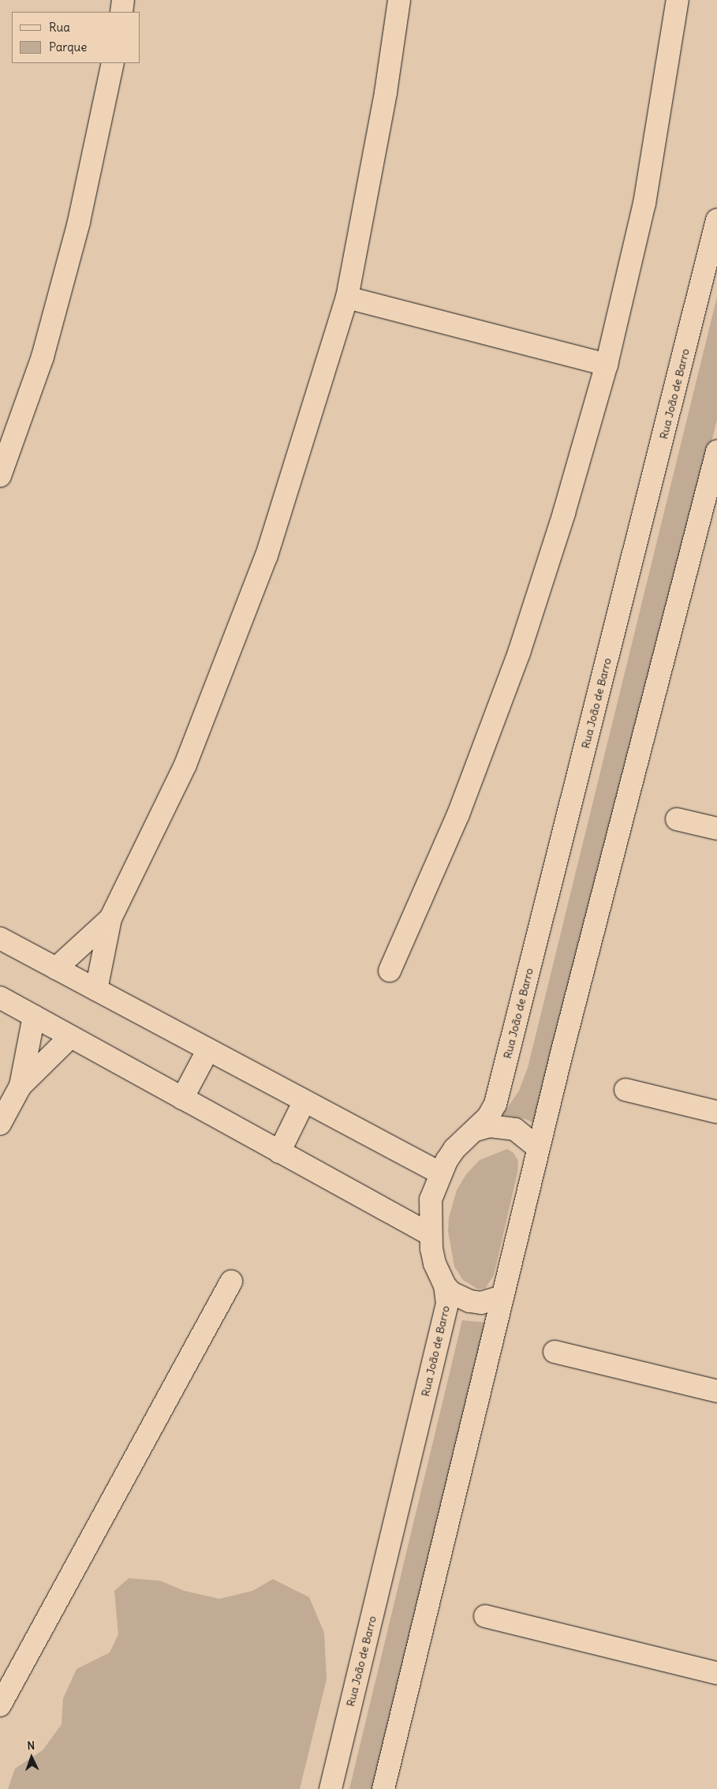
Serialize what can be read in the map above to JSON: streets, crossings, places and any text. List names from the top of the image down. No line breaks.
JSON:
{"streets":{"street":["Rua João de Barro"]},"legend":["Rua","Parque"],"north":"top"}
